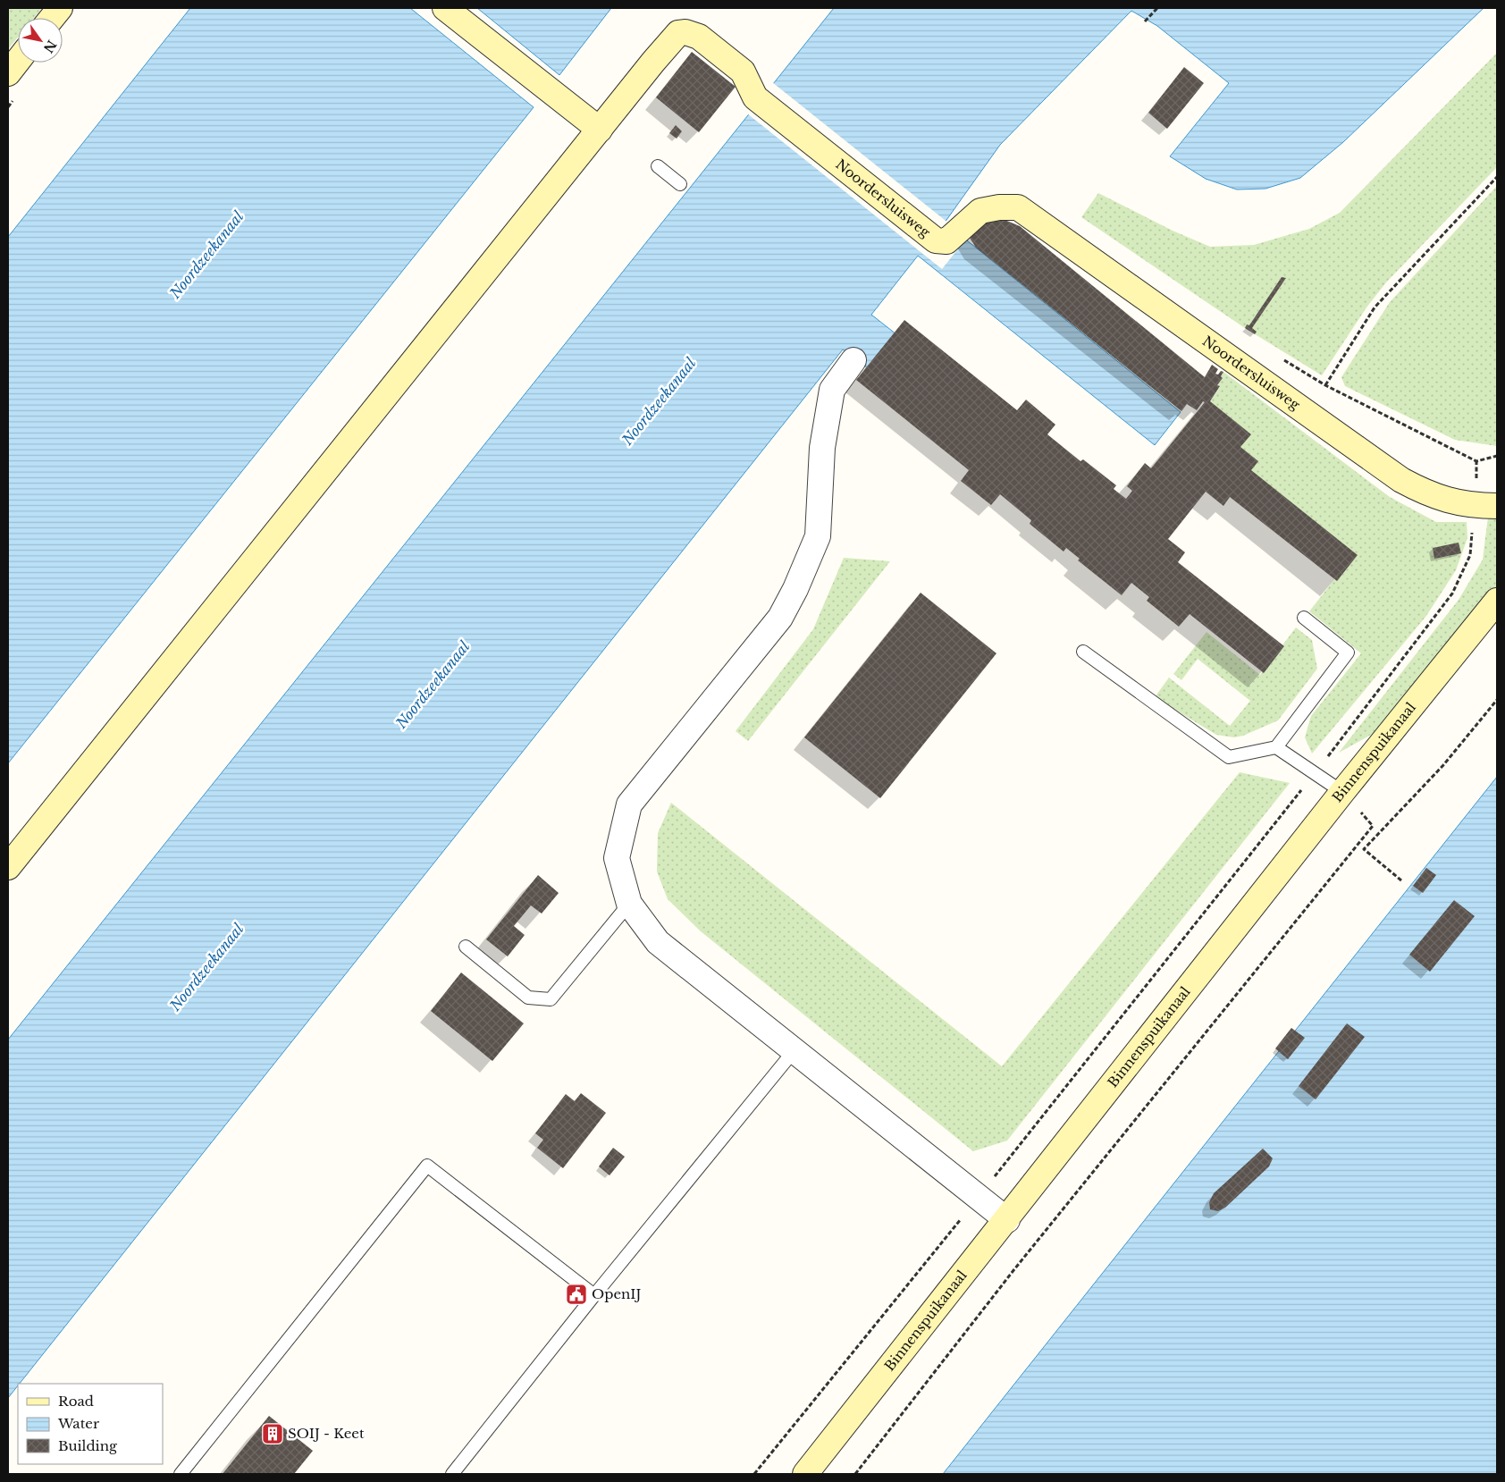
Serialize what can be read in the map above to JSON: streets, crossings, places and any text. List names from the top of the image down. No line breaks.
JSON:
{"streets":{"street":["Noordersluisweg","Binnenspuikanaal"]},"water":["Noordzeekanaal"],"places":{"public building":["OpenIJ"],"building":["SOIJ - Keet"]},"legend":["Road","Water","Building"],"north":"bottom right"}
